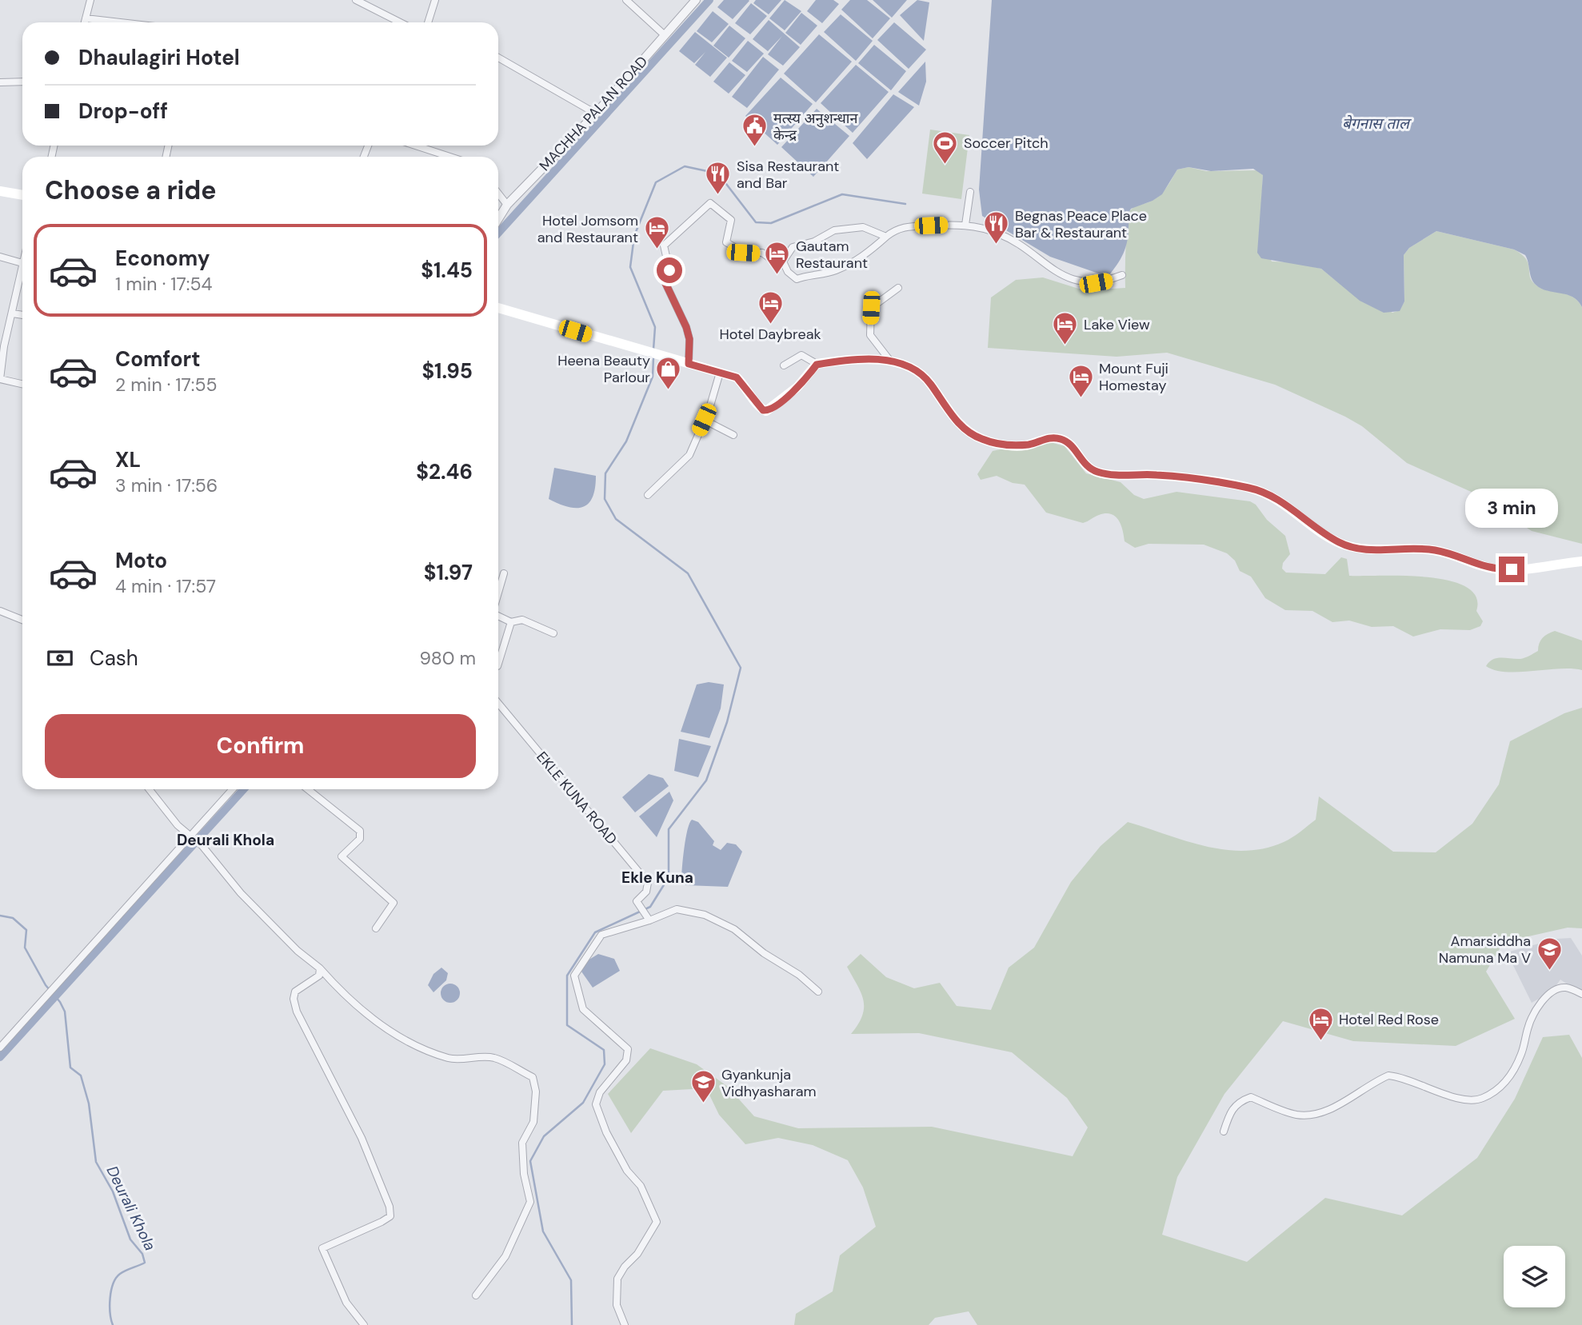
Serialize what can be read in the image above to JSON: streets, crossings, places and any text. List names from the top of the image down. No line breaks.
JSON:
{"streets":{"street":["MACHHA PALAN ROAD","EKLE KUNA ROAD"]},"districts":["Deurali Khola","Ekle Kuna"],"water":["बेगनास ताल","Deurali Khola"],"places":{"public building":["मत्स्य अनुशन्धान केन्द्र"],"sports":["Soccer Pitch"],"restaurant":["Sisa Restaurant and Bar","Begnas Peace Place Bar & Restaurant"],"hotel":["Hotel Jomsom and Restaurant","Gautam Restaurant","Hotel Daybreak","Lake View","Mount Fuji Homestay","Hotel Red Rose"],"shop":["Heena Beauty Parlour"],"school or university":["Amarsiddha Namuna Ma V","Gyankunja Vidhyasharam"]},"page":{"banner":["Dhaulagiri Hotel","Drop-off"],"heading":"Choose a ride","list":[{"name":"Economy","note":"1 min · 17:54","value":"$1.45"},{"name":"Comfort","note":"2 min · 17:55","value":"$1.95"},{"name":"XL","note":"3 min · 17:56","value":"$2.46"},{"name":"Moto","note":"4 min · 17:57","value":"$1.97"}],"bubble":"3 min","pay":["Cash","980 m"],"buttons":"Confirm"}}
